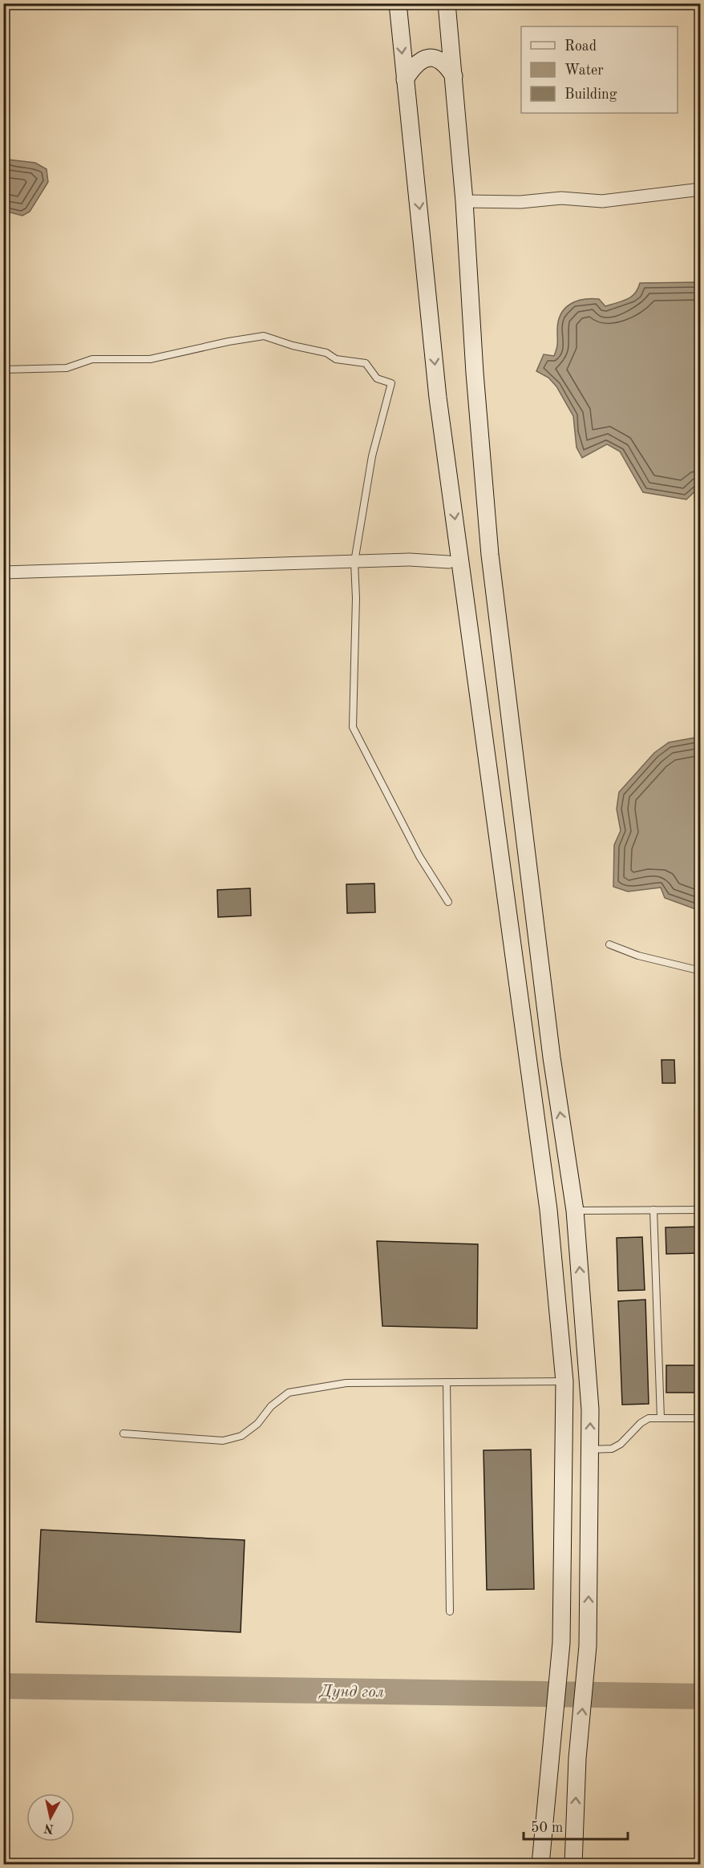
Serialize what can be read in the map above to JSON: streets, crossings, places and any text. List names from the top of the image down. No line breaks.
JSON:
{"water":["Дунд гол"],"legend":["Road","Water","Building"],"scale_bar":"50 m","north":"bottom"}
